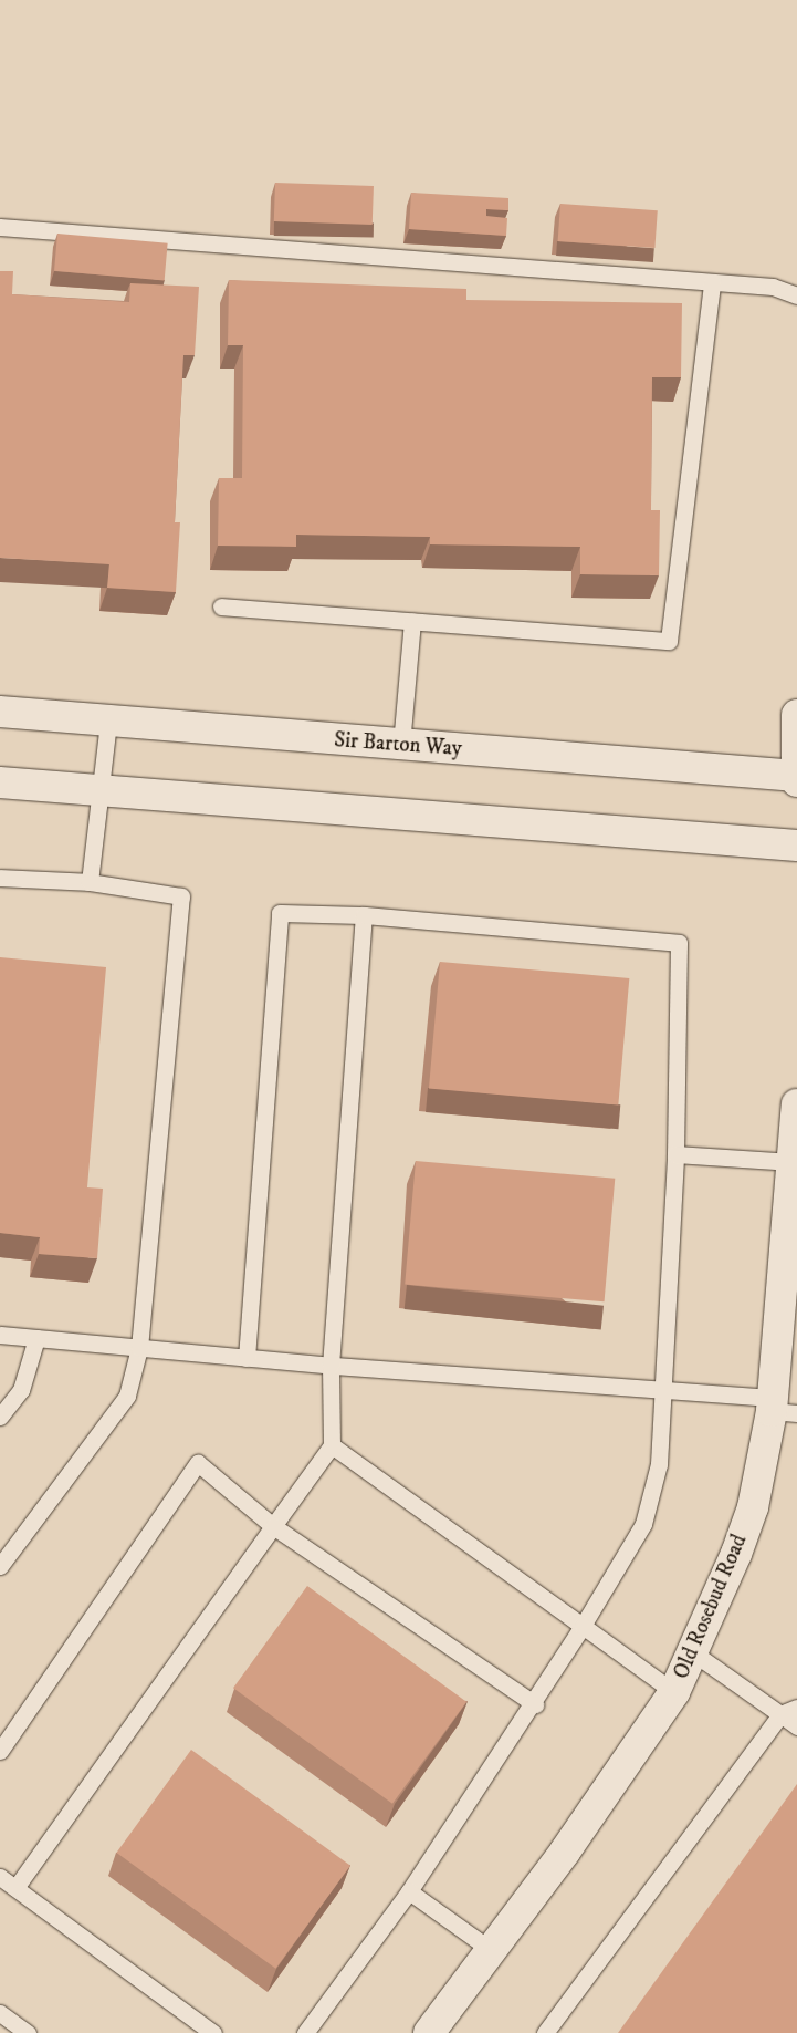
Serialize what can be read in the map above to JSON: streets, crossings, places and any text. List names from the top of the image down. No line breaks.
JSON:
{"streets":{"main road":["Sir Barton Way","Old Rosebud Road"]}}
